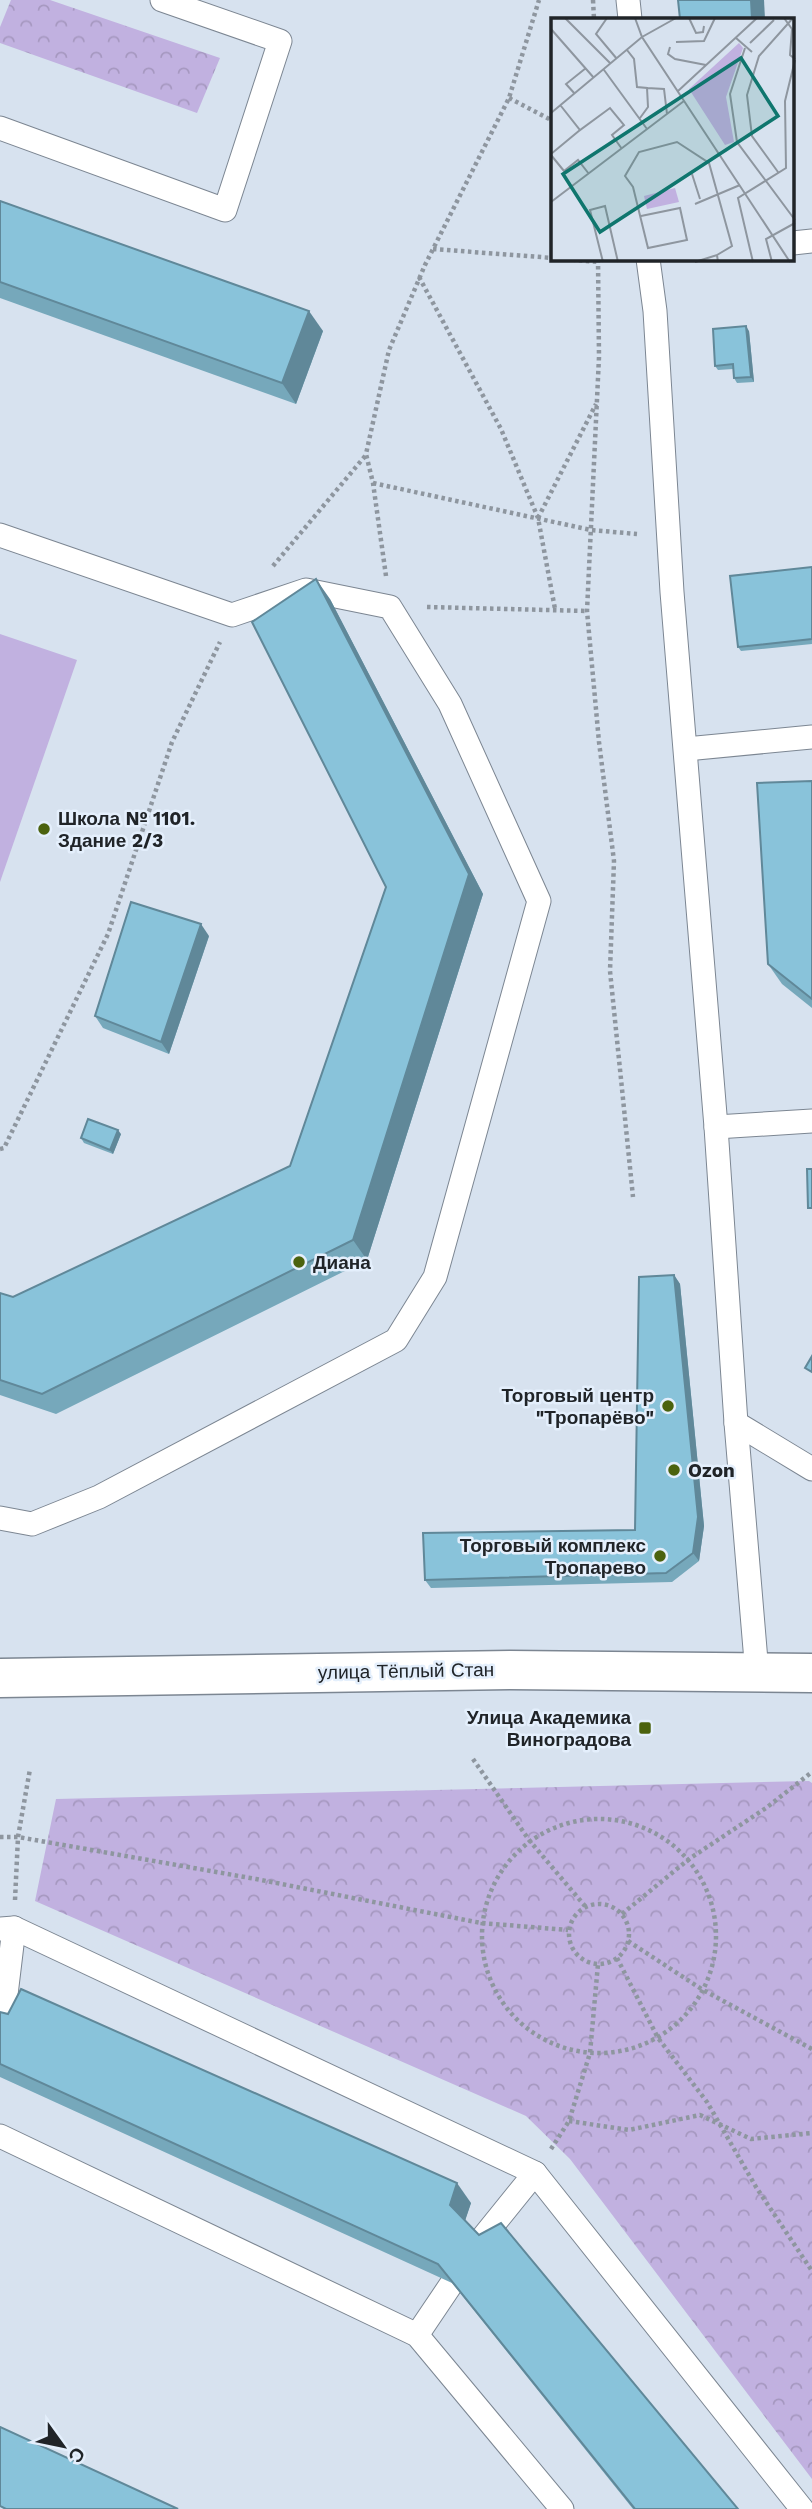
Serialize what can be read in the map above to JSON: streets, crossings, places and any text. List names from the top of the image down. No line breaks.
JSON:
{"streets":{"street":["улица Тёплый Стан"]},"places":{"other":["Школа № 1101. Здание 2/3","Диана","Торговый центр \"Тропарёво\"","Ozon","Торговый комплекс Тропарево"],"transit":["Улица Академика Виноградова"]},"north":"bottom right"}
